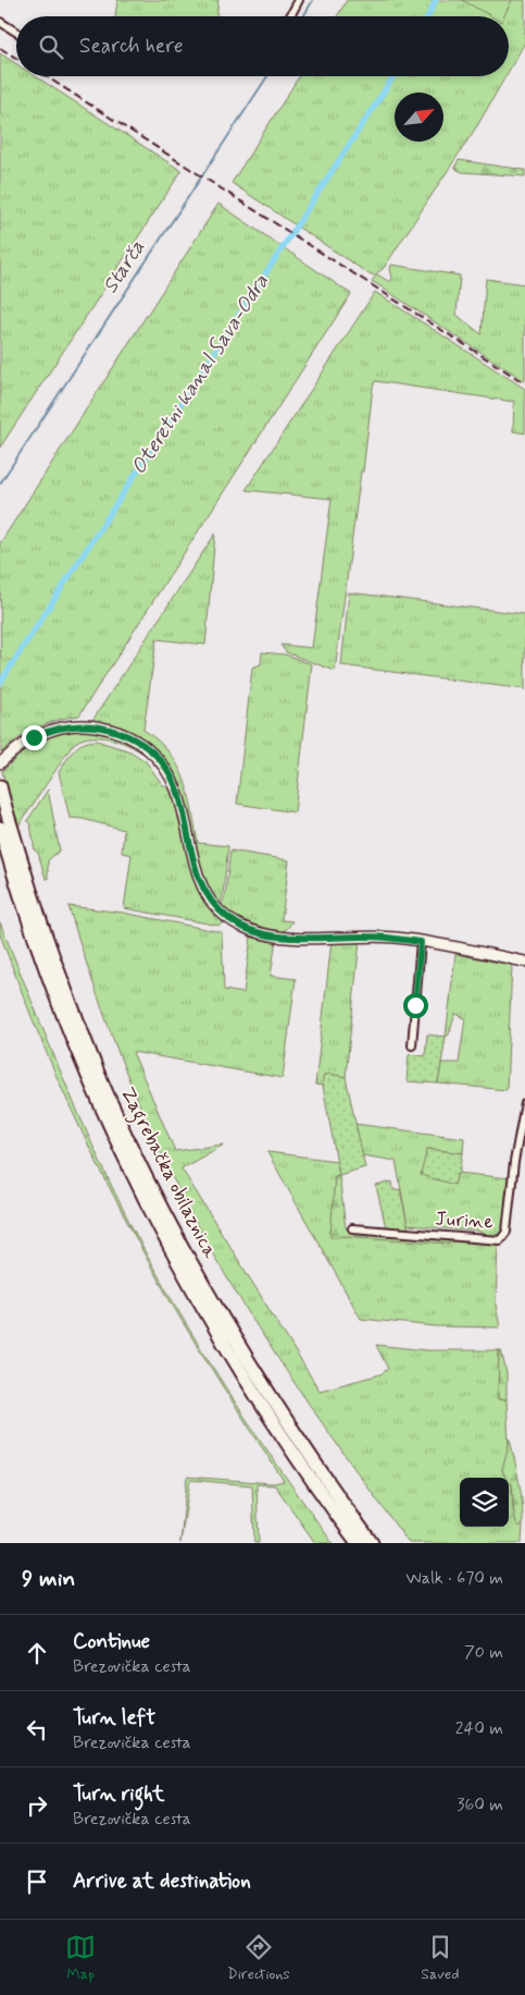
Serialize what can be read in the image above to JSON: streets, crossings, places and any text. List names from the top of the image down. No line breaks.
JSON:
{"streets":{"highway":["Zagrebačka obilaznica"],"street":["Jurine"]},"water":["Starča","Oteretni kanal Sava-Odra"],"north":"top right","page":{"search":"Search here","heading":["9 min","Walk · 670 m"],"list":[["Continue","Brezovička cesta","70 m"],["Turn left","Brezovička cesta","240 m"],["Turn right","Brezovička cesta","360 m"],"Arrive at destination"],"nav":["Map","Directions","Saved"]}}
